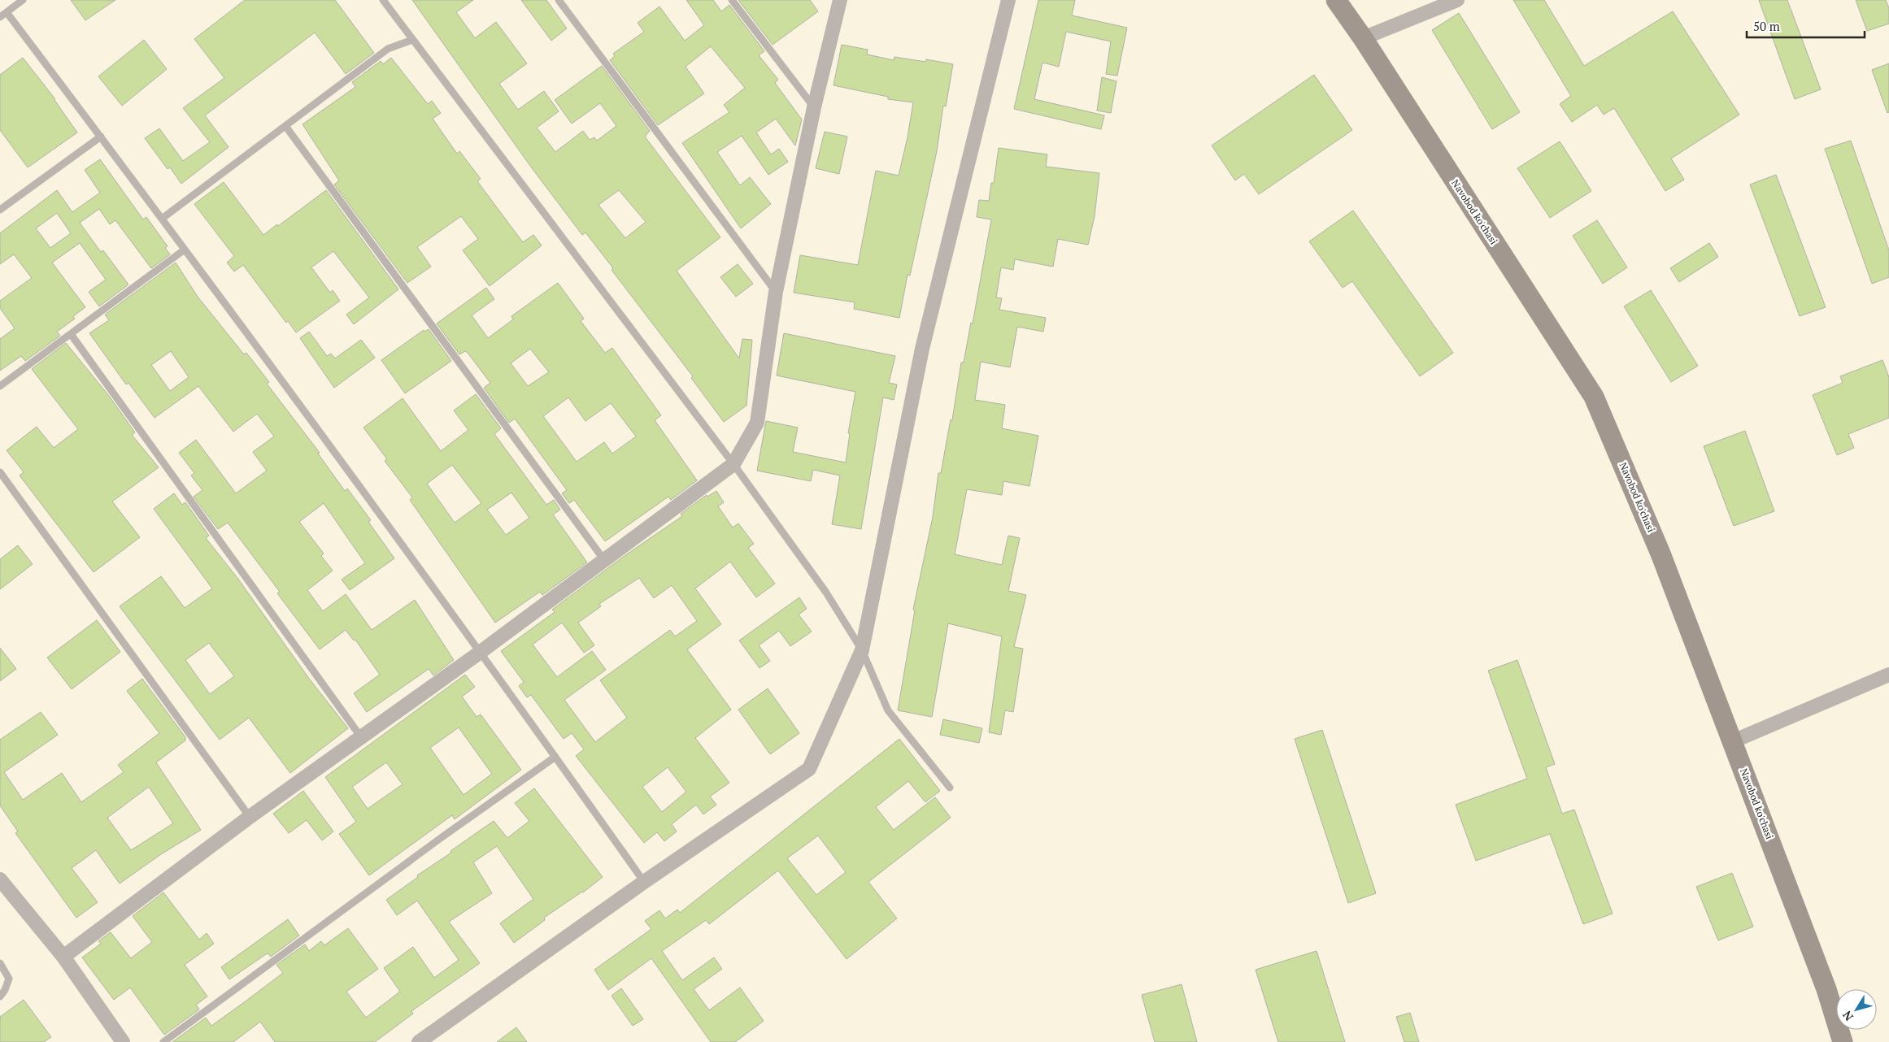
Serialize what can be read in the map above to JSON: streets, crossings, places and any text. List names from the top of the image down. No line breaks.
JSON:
{"streets":{"street":["Navobod ko'chasi"]},"scale_bar":"50 m","north":"bottom left"}
